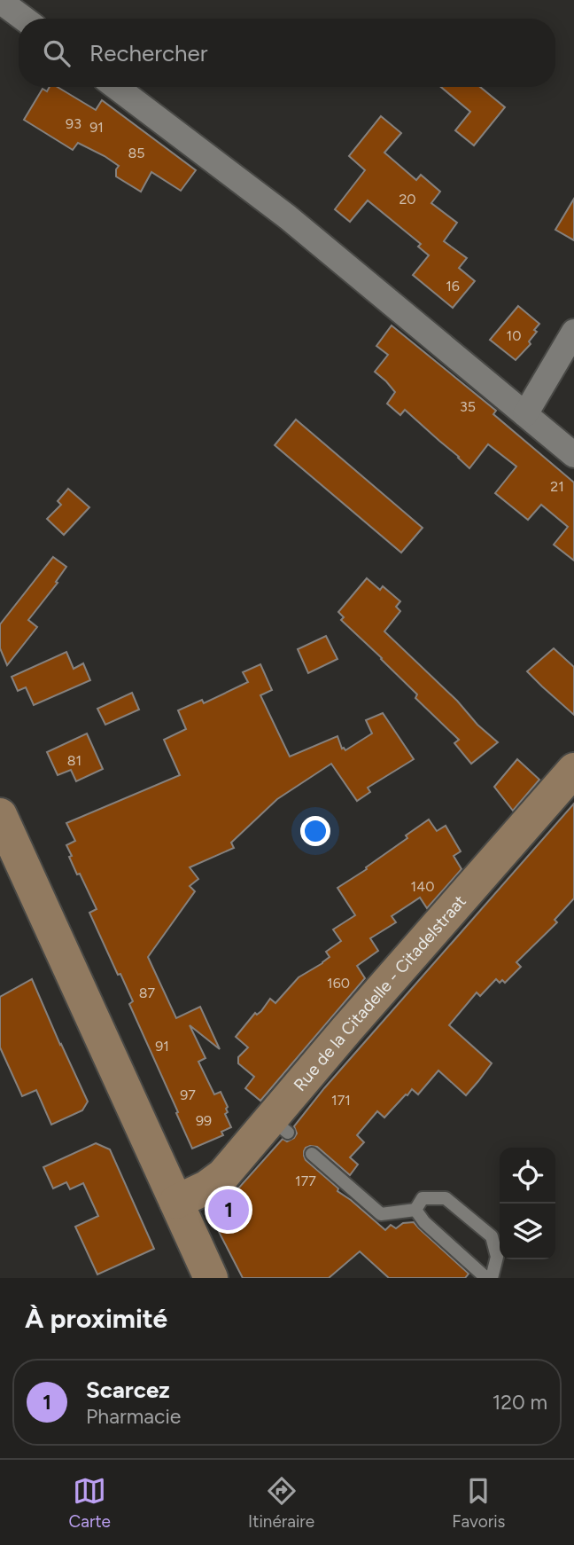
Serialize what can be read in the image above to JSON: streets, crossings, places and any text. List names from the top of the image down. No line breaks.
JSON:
{"streets":{"street":["Rue de la Citadelle - Citadelstraat"]},"house_numbers":["93","91","85","20","16","10","35","21","81","140","160","87","91","97","171","99","177"],"page":{"search":"Rechercher","pins":"1","heading":"À proximité","list":[{"mark":"1","name":"Scarcez","note":"Pharmacie","value":"120 m"}],"nav":["Carte","Itinéraire","Favoris"]}}
